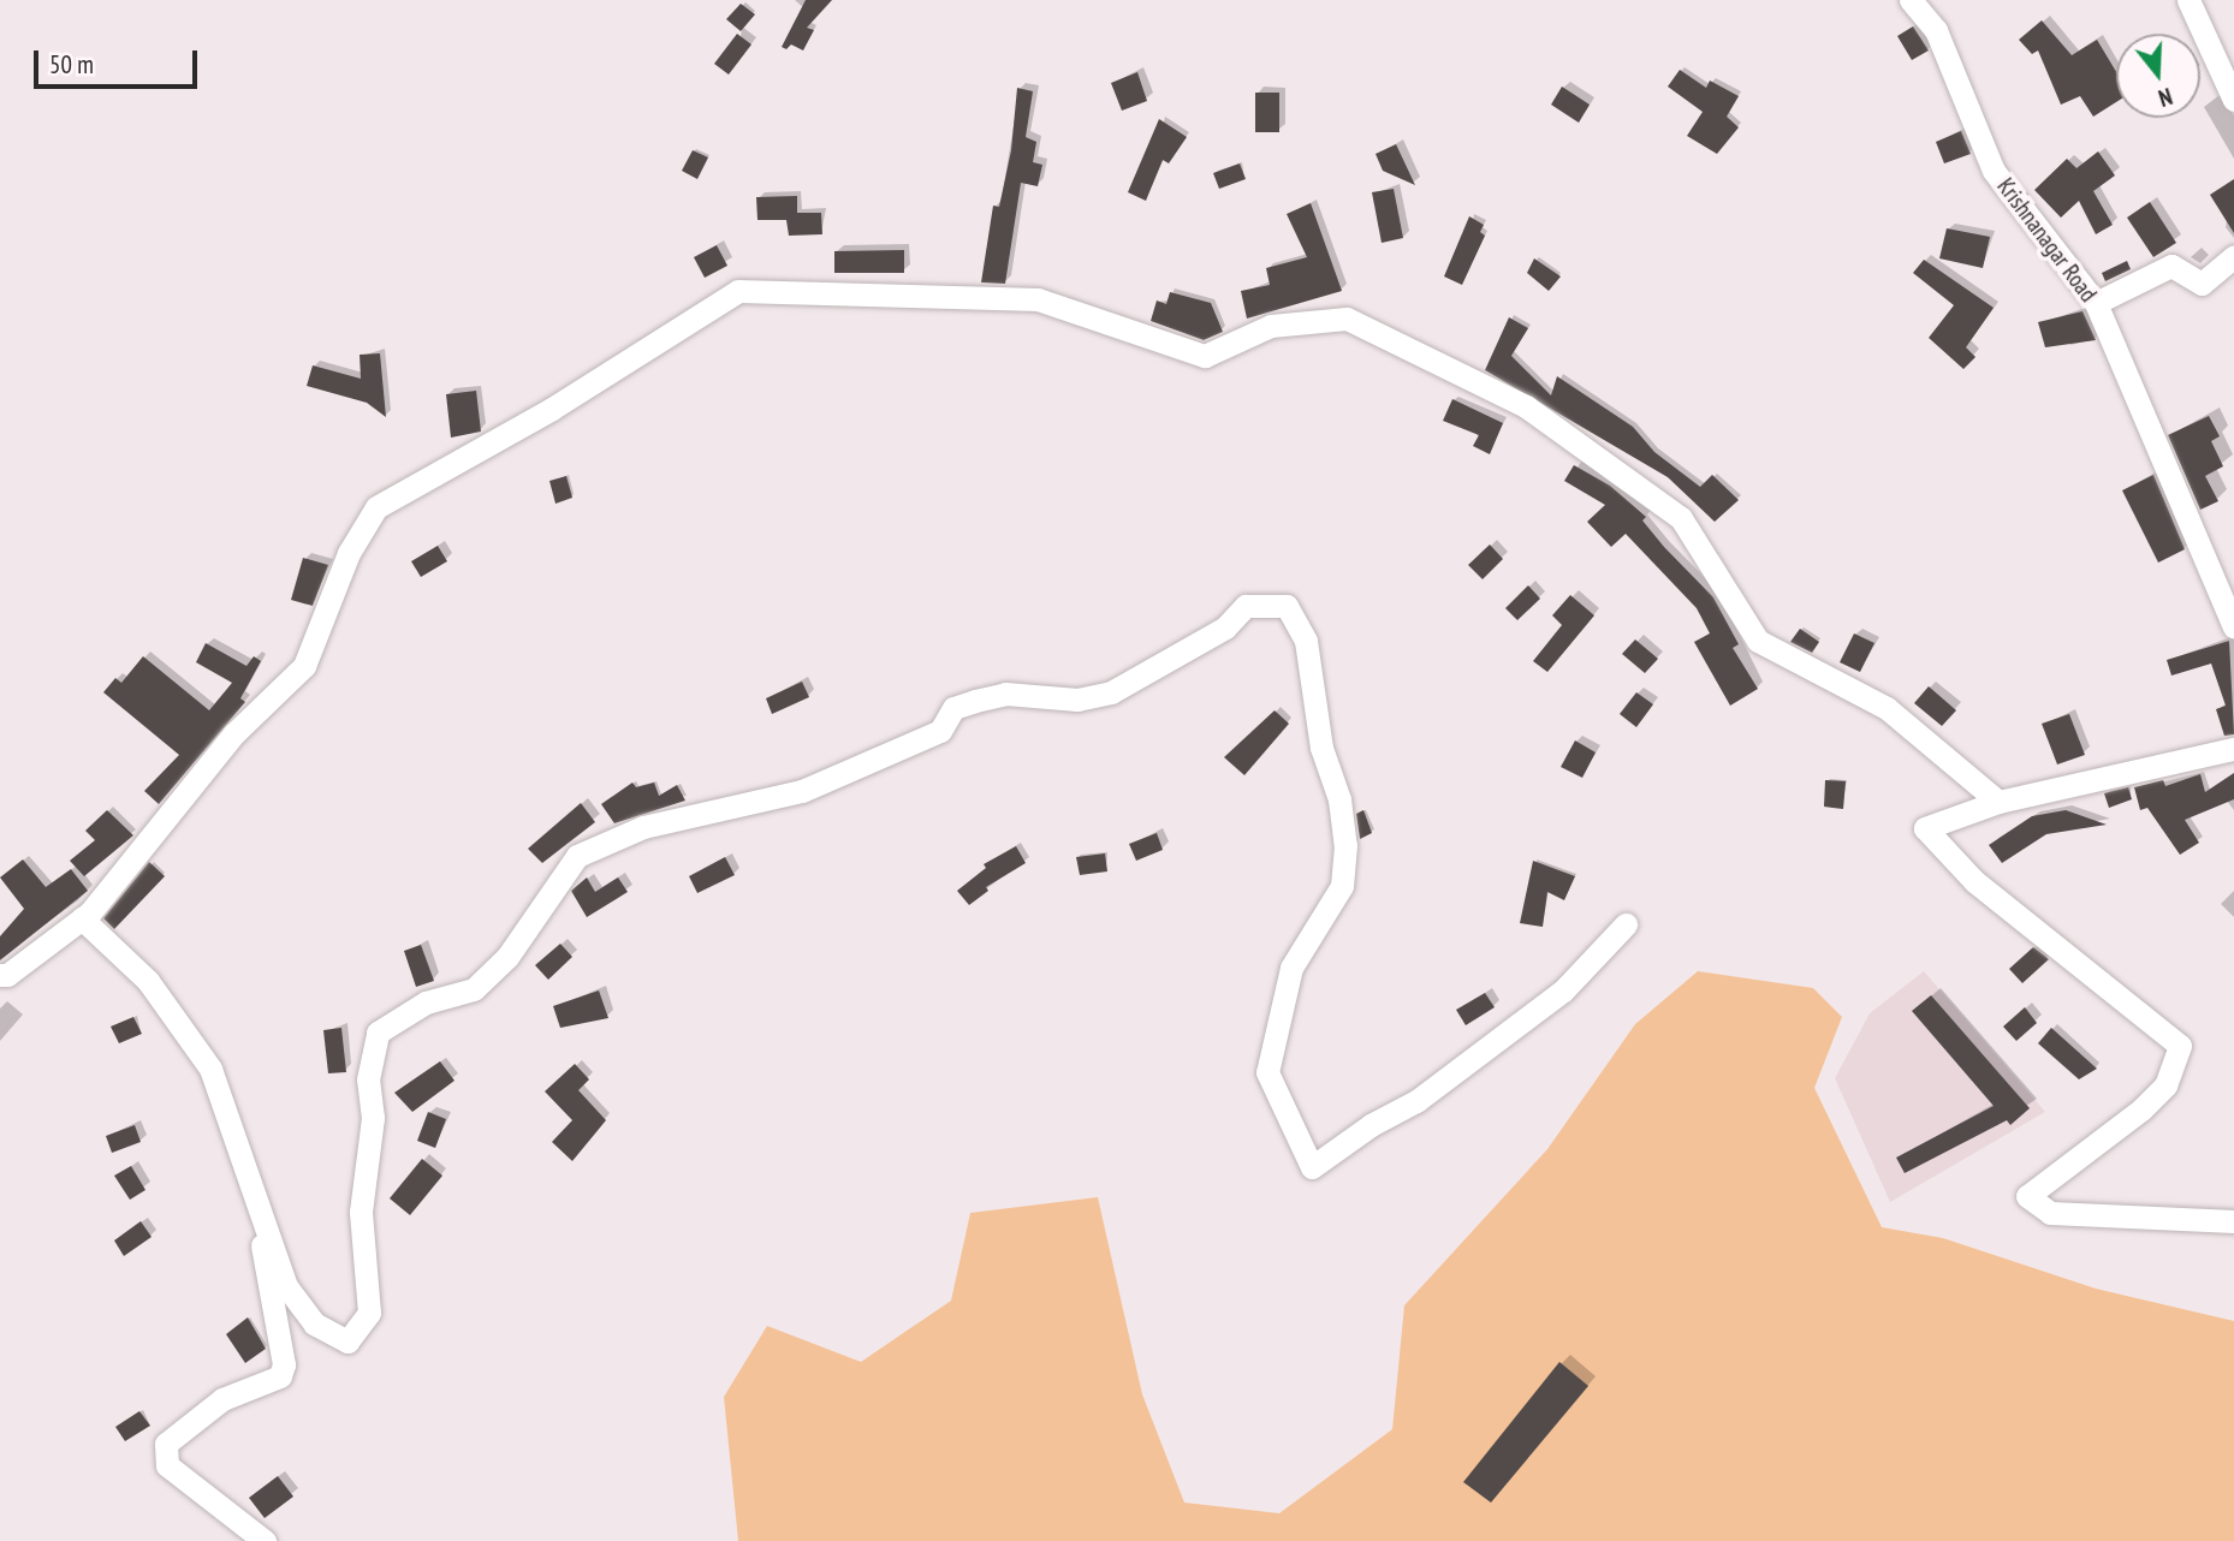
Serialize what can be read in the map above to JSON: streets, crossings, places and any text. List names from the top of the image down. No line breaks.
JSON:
{"streets":{"street":["Krishnanagar Road"]},"scale_bar":"50 m","north":"bottom"}
